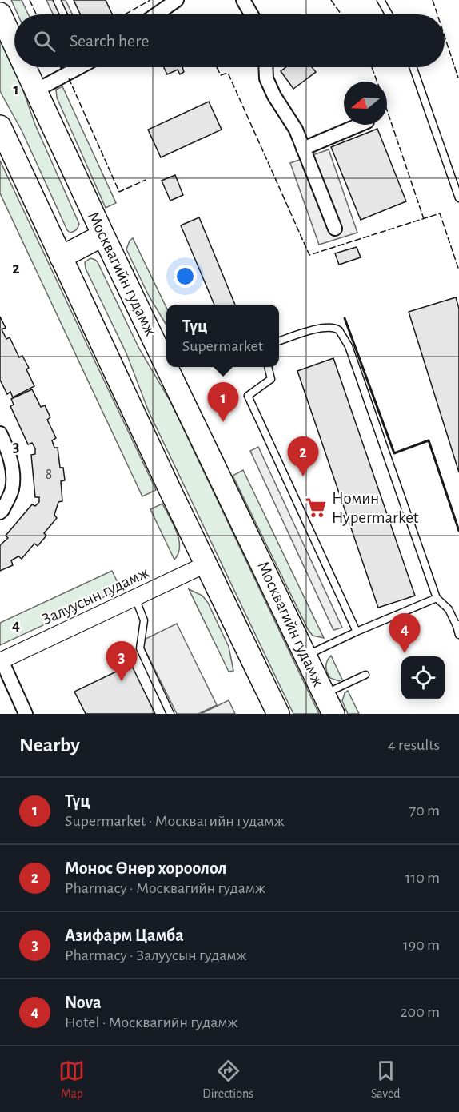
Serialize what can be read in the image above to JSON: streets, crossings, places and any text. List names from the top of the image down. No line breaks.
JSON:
{"streets":{"highway":["Москвагийн гудамж"],"street":["Залуусын гудамж"]},"places":{"supermarket":["Номин Hyрermarket"]},"house_numbers":["8"],"north":"left","page":{"search":"Search here","popup":["Түц","Supermarket"],"pins":["1","2","4","3"],"heading":["Nearby","4 results"],"list":[{"mark":"1","name":"Түц","note":"Supermarket · Москвагийн гудамж","value":"70 m"},{"mark":"2","name":"Монос Өнөр хороолол","note":"Pharmacy · Москвагийн гудамж","value":"110 m"},{"mark":"3","name":"Азифарм Цамба","note":"Pharmacy · Залуусын гудамж","value":"190 m"},{"mark":"4","name":"Nova","note":"Hotel · Москвагийн гудамж","value":"200 m"}],"nav":["Map","Directions","Saved"]},"grid":{"rows":["1","2","3","4"]}}
